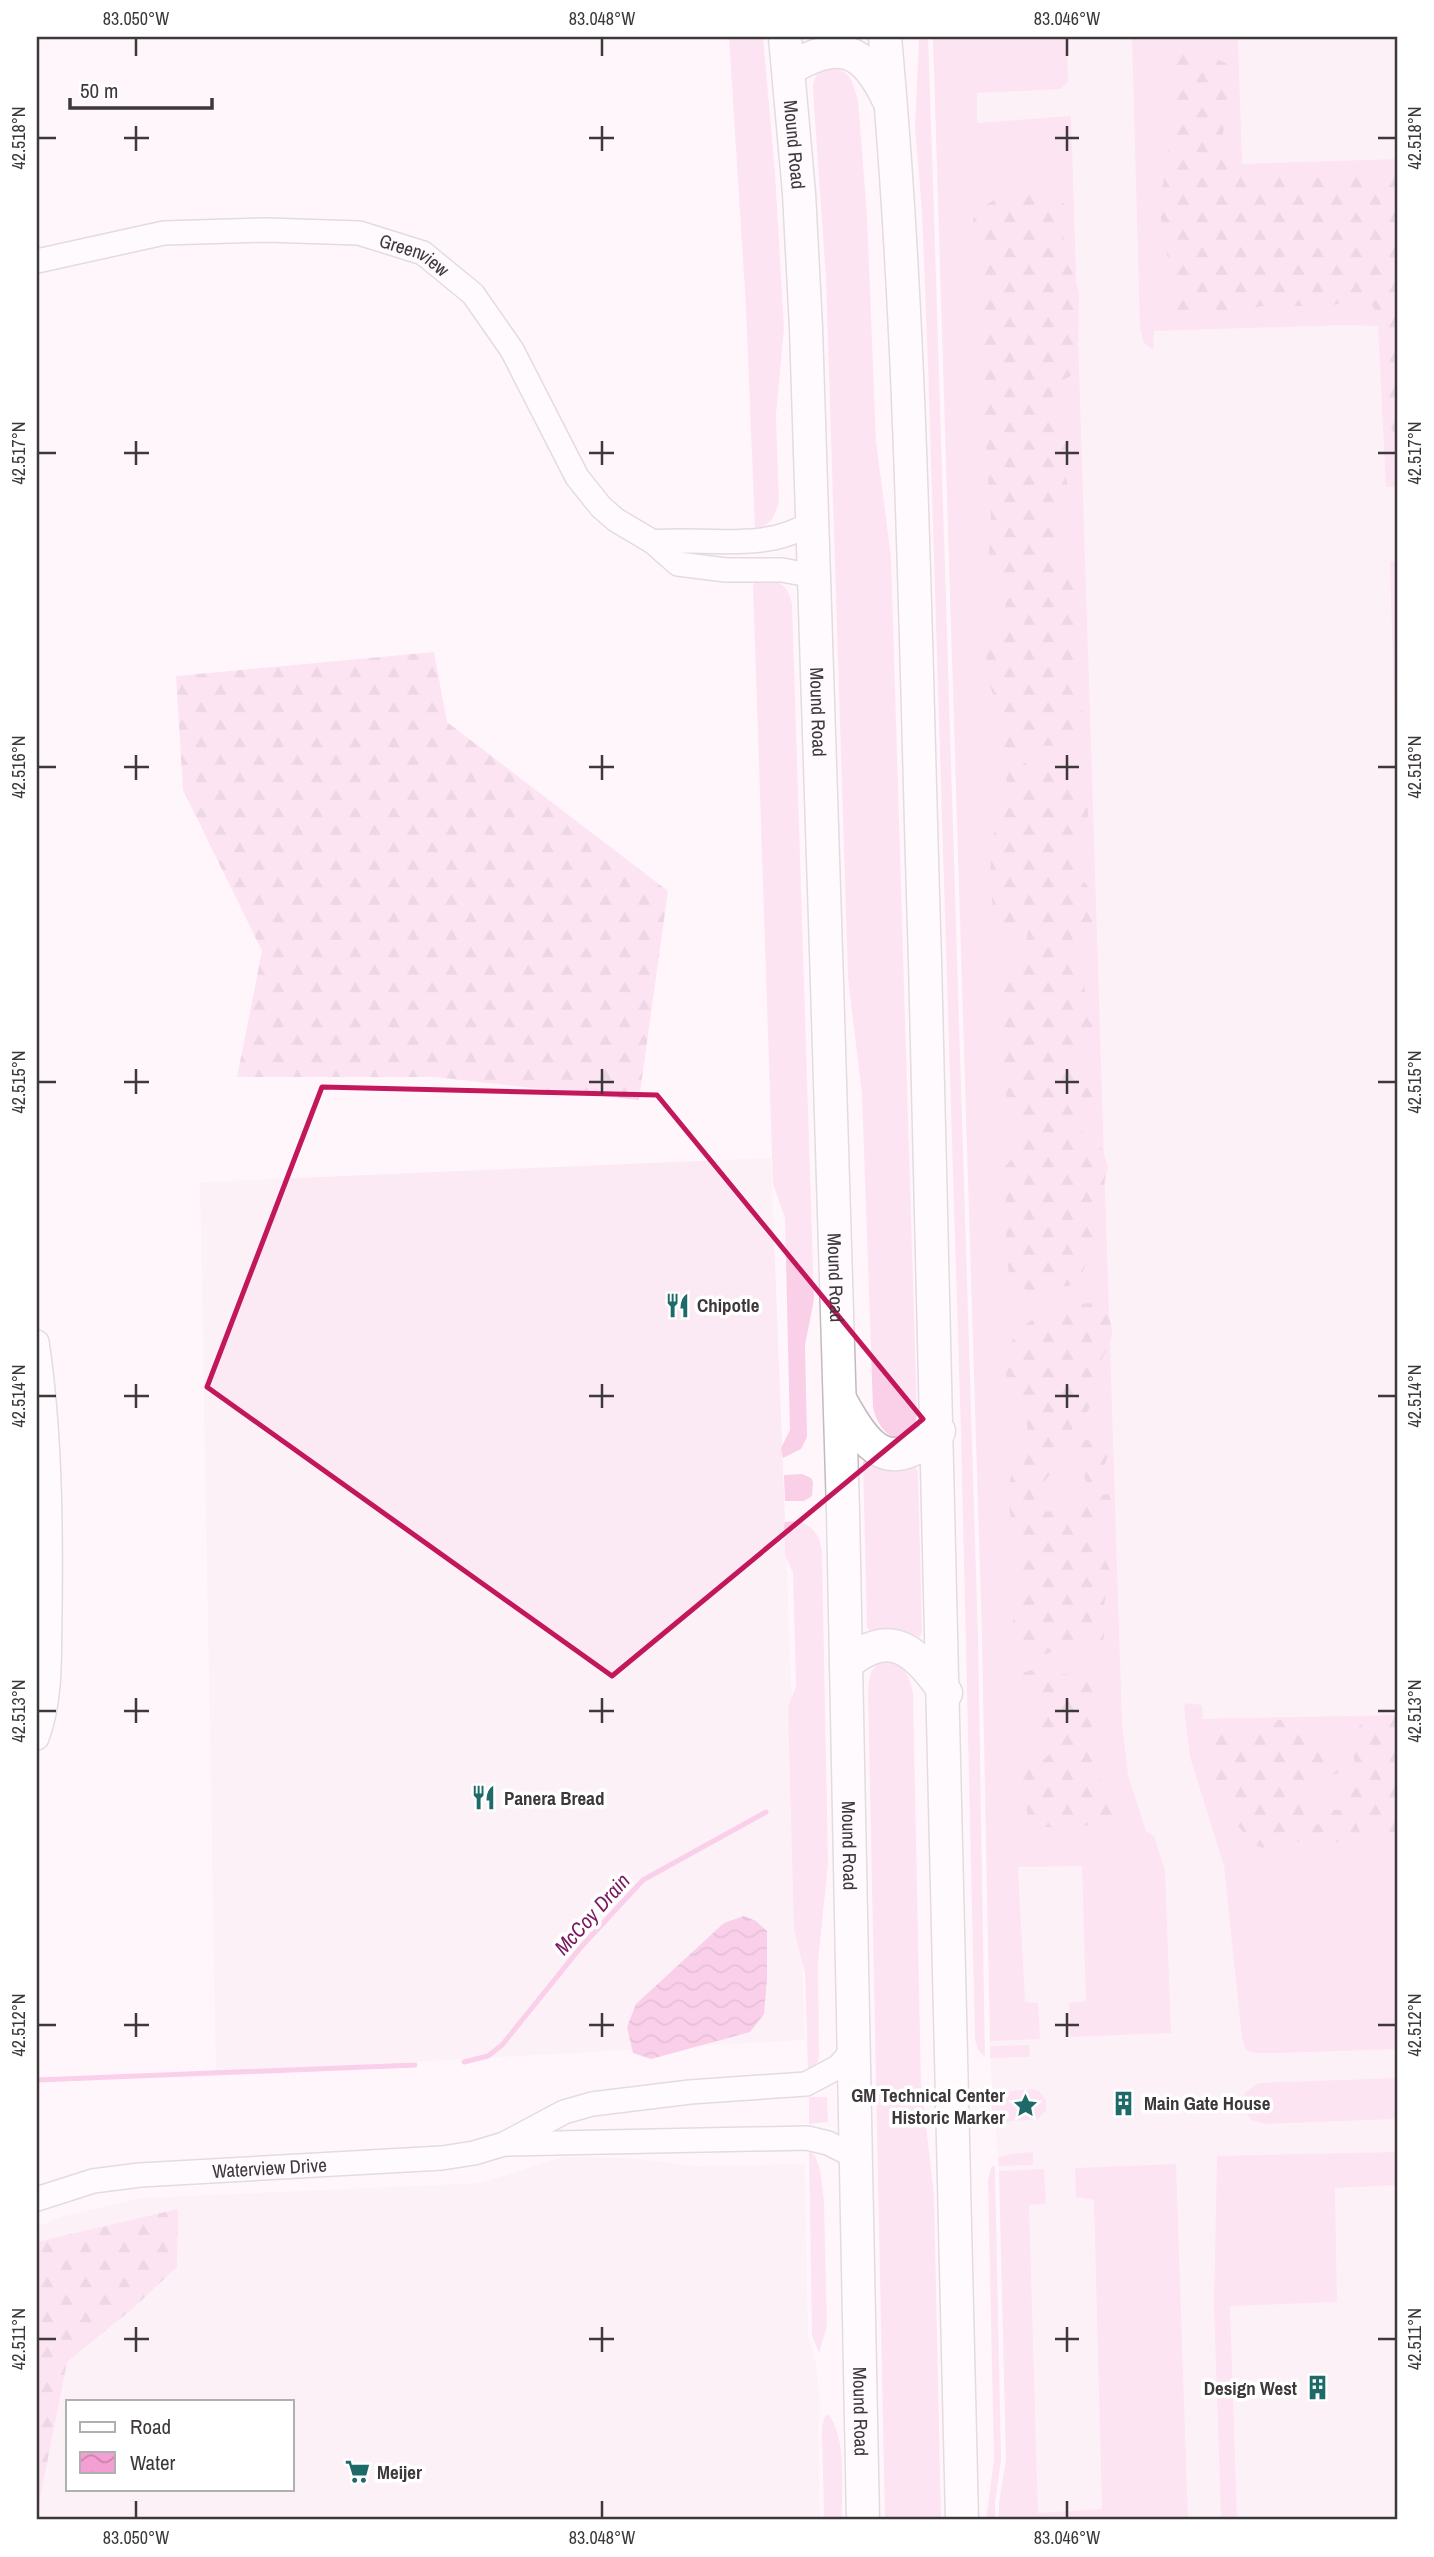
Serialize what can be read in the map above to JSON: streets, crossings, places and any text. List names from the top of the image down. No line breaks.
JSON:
{"streets":{"main road":["Mound Road"],"street":["Greenview","Waterview Drive"]},"crossings":[["Mound Road","Greenview"],["Mound Road","Waterview Drive"]],"water":["McCoy Drain"],"places":{"restaurant":["Chipotle","Panera Bread"],"building":["Main Gate House","Design West"],"place":["GM Technical Center Historic Marker"],"supermarket":["Meijer"]},"legend":["Road","Water"],"scale_bar":"50 m","coordinates":["83.050°W","83.048°W","83.046°W","42.518°N","42.517°N","42.516°N","42.515°N","42.514°N","42.513°N","42.512°N","42.511°N"]}
